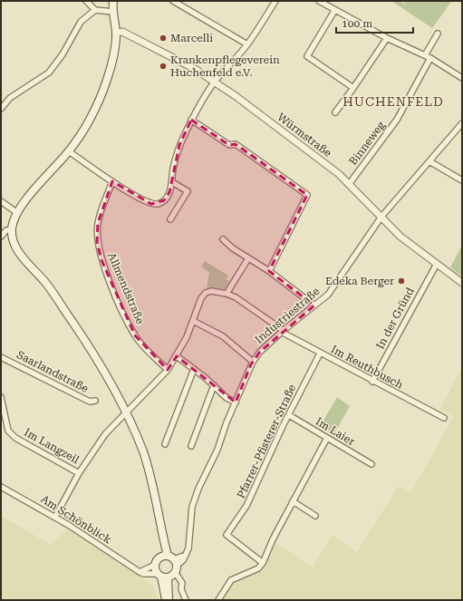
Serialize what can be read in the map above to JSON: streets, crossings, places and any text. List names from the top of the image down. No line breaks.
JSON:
{"streets":{"street":["Würmstraße","Binneweg","Allmendstraße","Industriestraße","In der Gründ","Im Reuthbusch","Saarlandstraße","Im Laier","Pfarrer-Pfisterer-Straße","Im Langzeil","Am Schönblick"]},"crossings":[["Würmstraße","Binneweg"],["Würmstraße","Industriestraße"],["Würmstraße","In der Gründ"],["Industriestraße","Im Reuthbusch"],["In der Gründ","Im Reuthbusch"],["Im Reuthbusch","Pfarrer-Pfisterer-Straße"],["Im Laier","Pfarrer-Pfisterer-Straße"]],"districts":["HUCHENFELD"],"places":["Marcelli","Krankenpflegeverein Huchenfeld e.V.","Edeka Berger"],"scale_bar":"100 m"}
